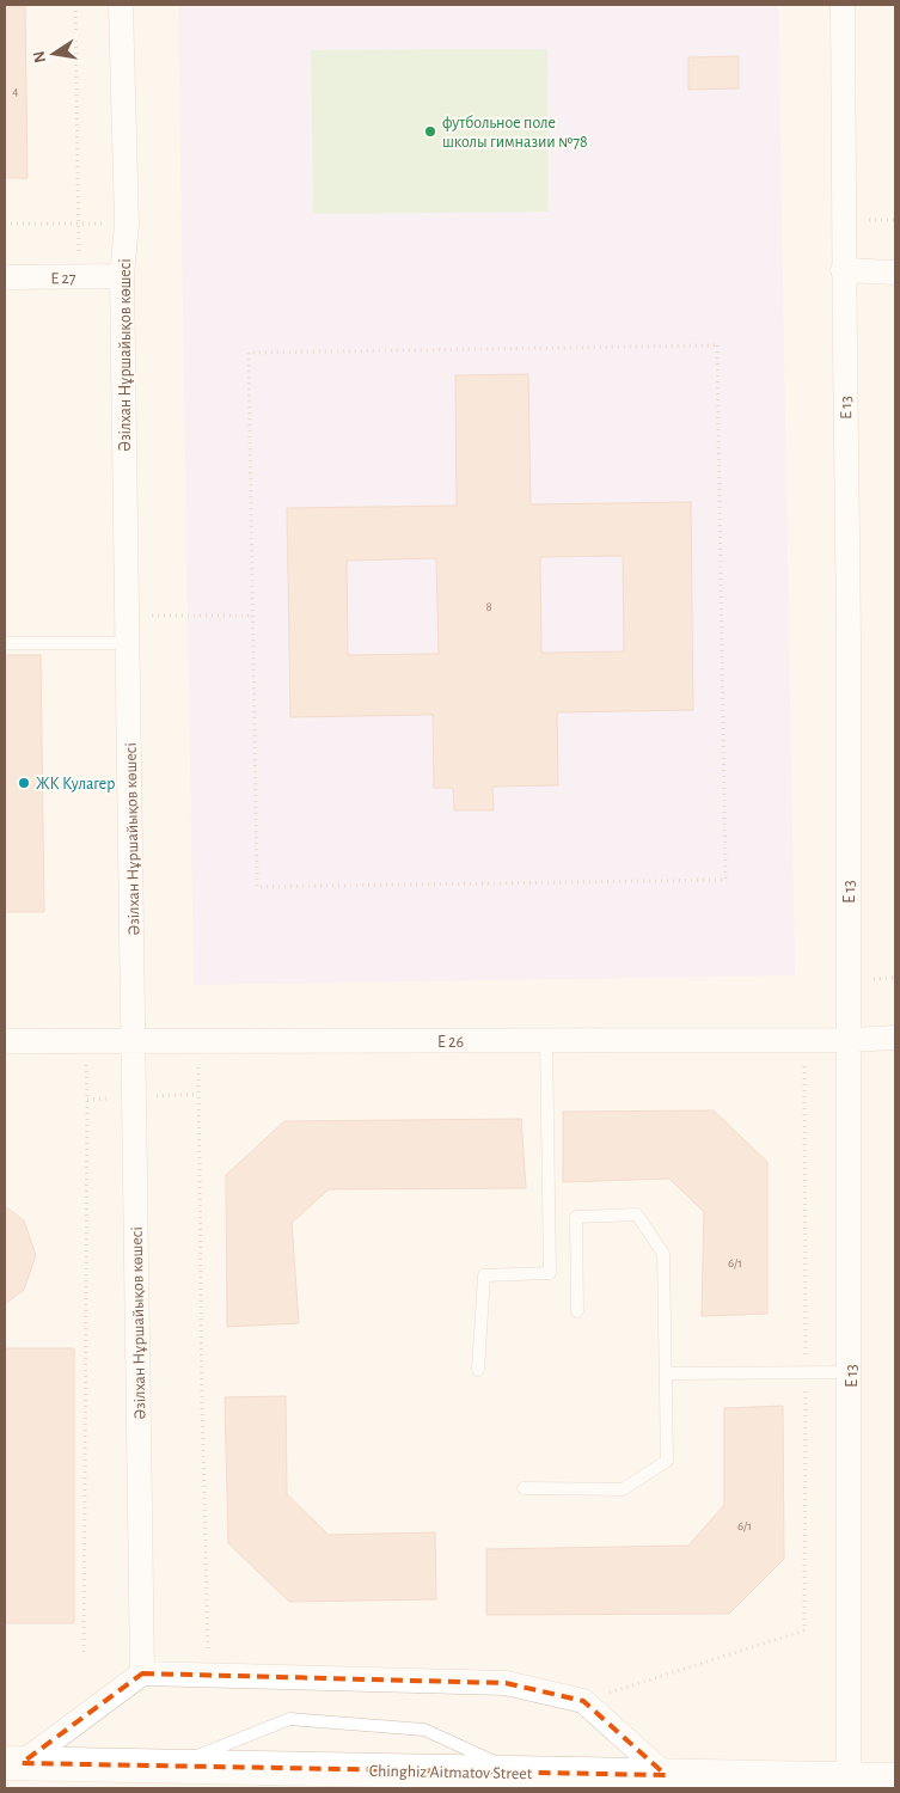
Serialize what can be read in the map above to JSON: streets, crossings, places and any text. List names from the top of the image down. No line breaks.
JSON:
{"streets":{"street":["E 27","Әзілхан Нұршайықов көшесі","E 13","E 26","Chinghiz Aitmatov Street"]},"crossings":[["E 27","Әзілхан Нұршайықов көшесі"],["Әзілхан Нұршайықов көшесі","E 26"],["E 13","E 26"],["E 13","Chinghiz Aitmatov Street"]],"places":["футбольное поле школы гимназии №78","ЖК Кулагер"],"house_numbers":["4","8","6/1","6/1"],"north":"left"}
